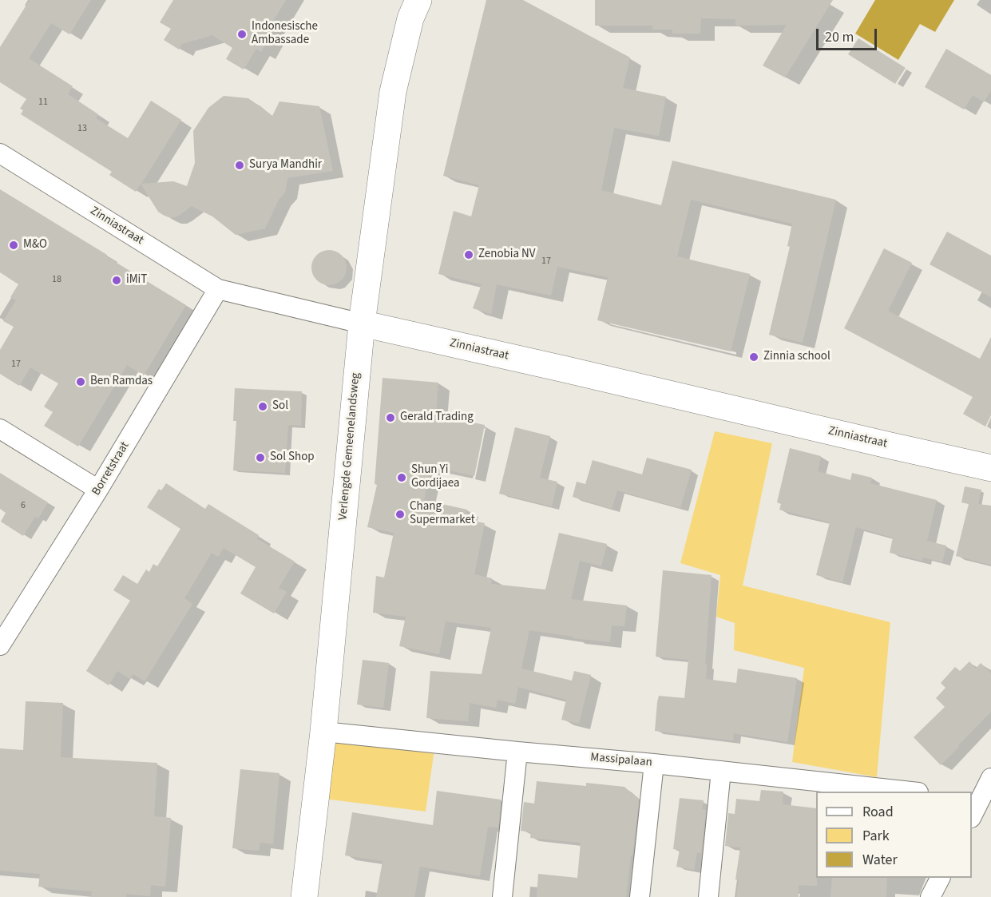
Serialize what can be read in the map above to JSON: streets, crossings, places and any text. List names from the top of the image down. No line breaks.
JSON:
{"streets":{"street":["Zinniastraat","Verlengde Gemeenelandsweg","Borretstraat","Massipalaan"]},"crossings":[["Zinniastraat","Verlengde Gemeenelandsweg"],["Zinniastraat","Borretstraat"],["Verlengde Gemeenelandsweg","Massipalaan"]],"places":["Indonesische Ambassade","Surya Mandhir","M&O","Zenobia NV","iMiT","Zinnia school","Ben Ramdas","Sol","Gerald Trading","Sol Shop","Shun Yi Gordijaea","Chang Supermarket"],"house_numbers":["11","13","17","18","17","6"],"legend":["Road","Park","Water"],"scale_bar":"20 m"}
